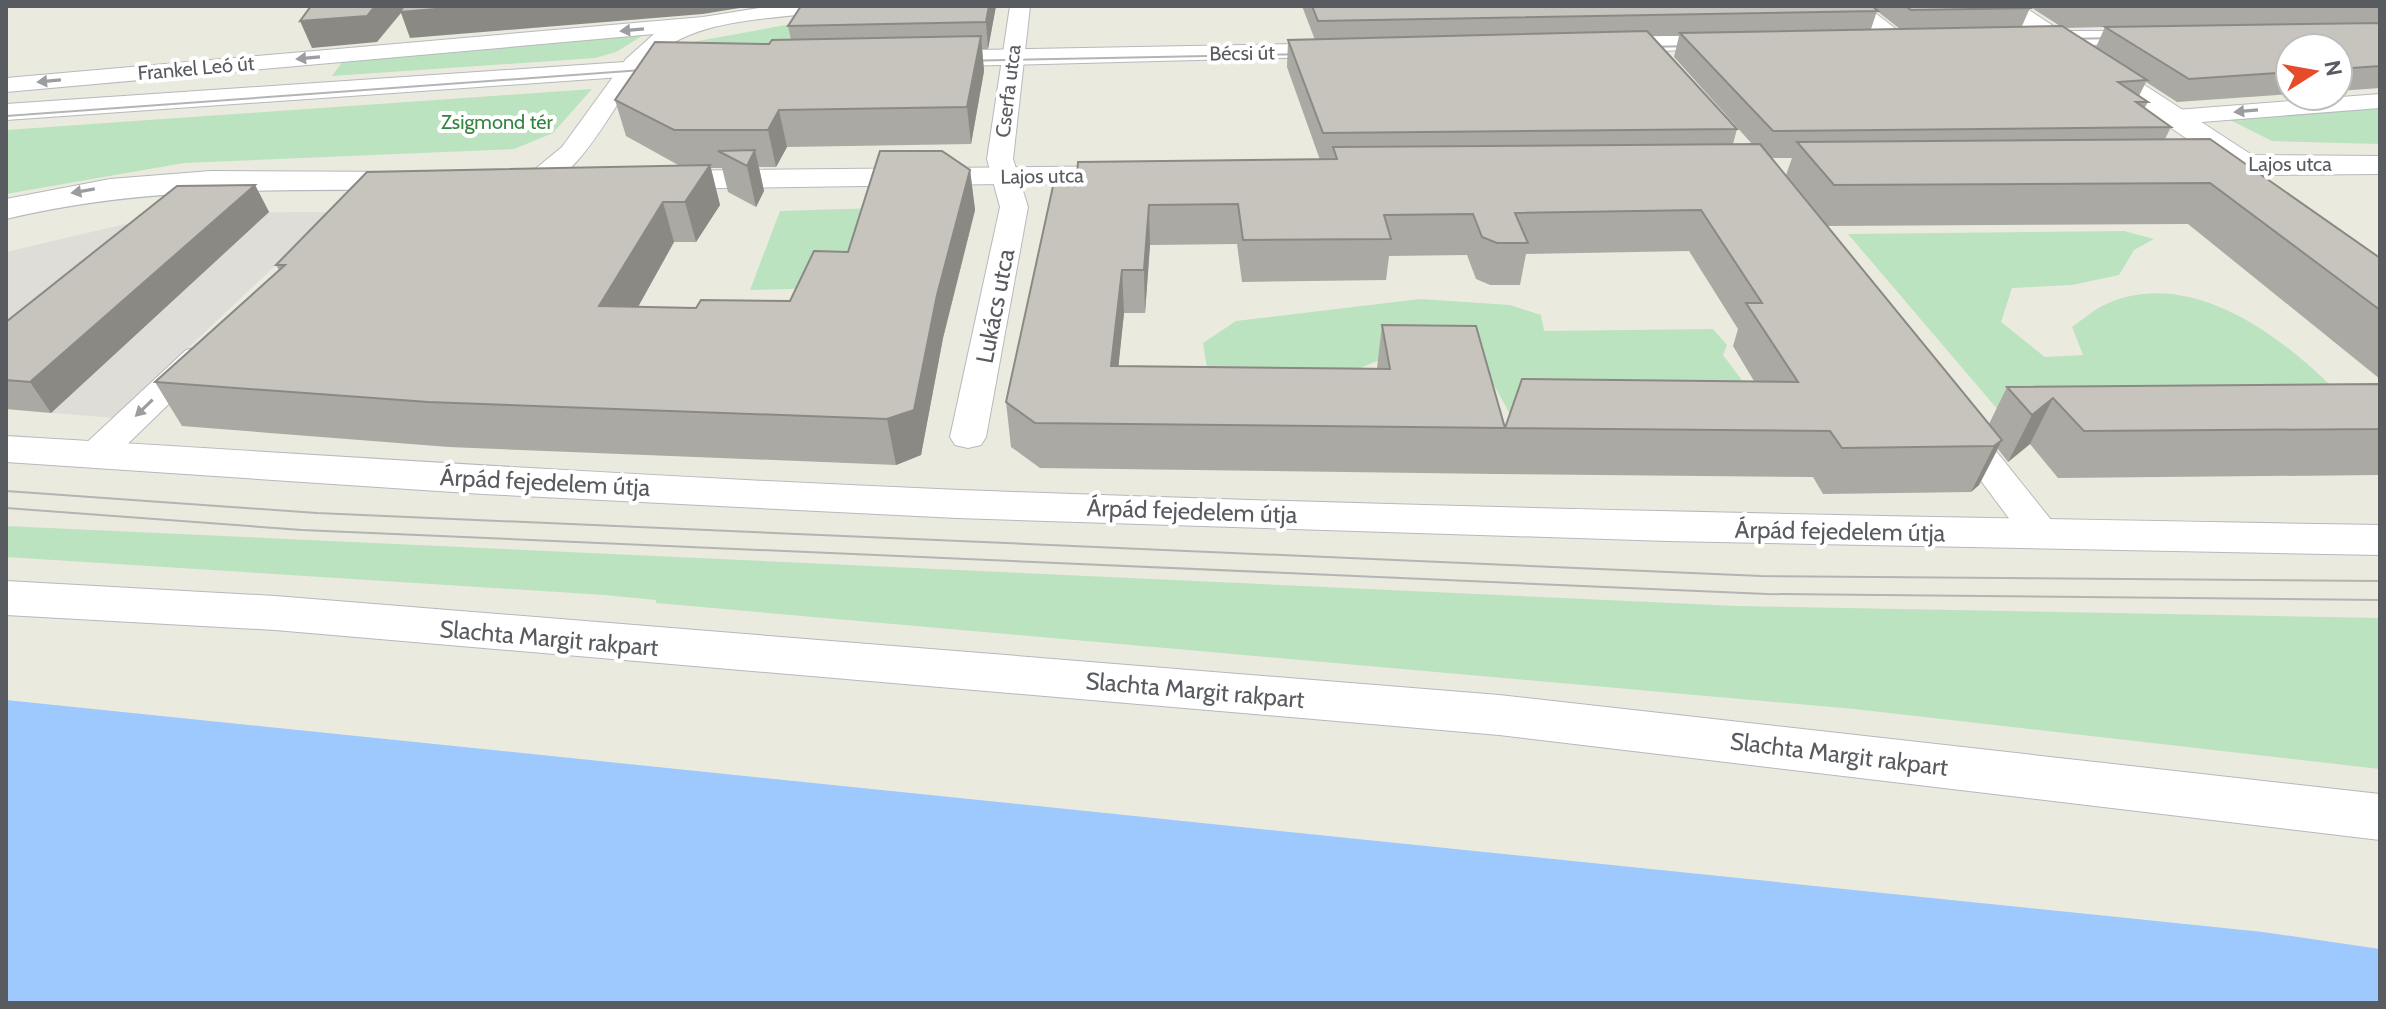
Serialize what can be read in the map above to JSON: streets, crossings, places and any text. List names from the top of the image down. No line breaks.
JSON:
{"streets":{"street":["Bécsi út","Frankel Leó út","Cserfa utca","Lajos utca","Lukács utca","Árpád fejedelem útja","Slachta Margit rakpart"]},"crossings":[["Bécsi út","Cserfa utca"],["Cserfa utca","Lajos utca"],["Cserfa utca","Lukács utca"],["Lajos utca","Lukács utca"]],"parks":["Zsigmond tér"],"north":"right"}
